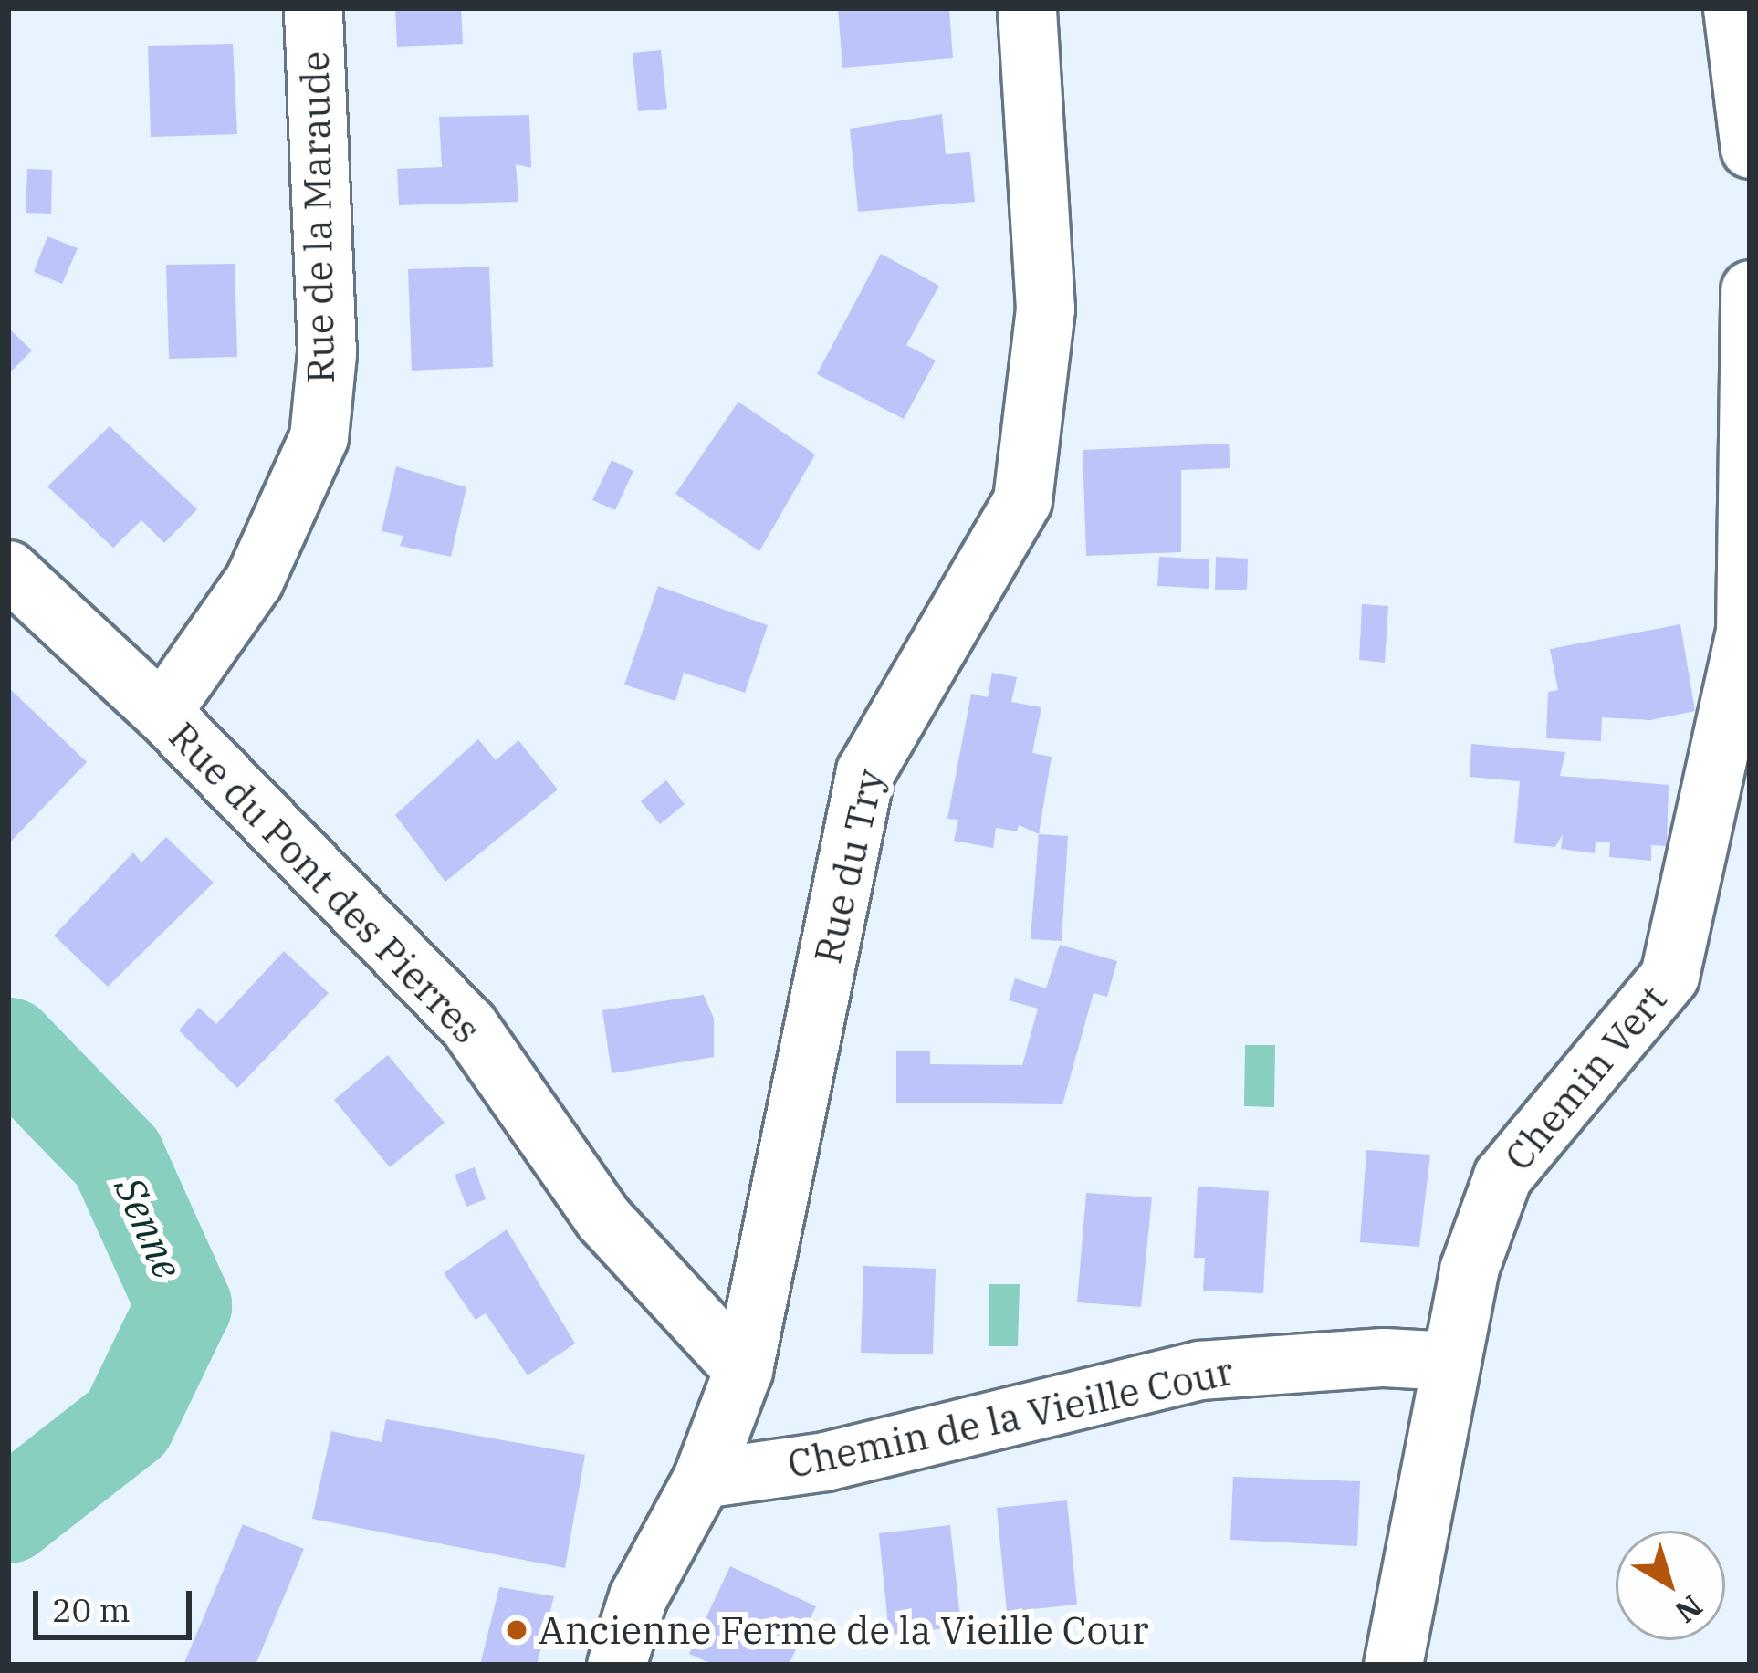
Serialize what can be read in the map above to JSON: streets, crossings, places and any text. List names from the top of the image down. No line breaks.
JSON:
{"streets":{"street":["Rue de la Maraude","Rue du Try","Rue du Pont des Pierres","Chemin Vert","Chemin de la Vieille Cour"]},"crossings":[["Rue de la Maraude","Rue du Pont des Pierres"],["Rue du Try","Rue du Pont des Pierres"],["Rue du Try","Chemin de la Vieille Cour"],["Chemin Vert","Chemin de la Vieille Cour"]],"water":["Senne"],"places":["Ancienne Ferme de la Vieille Cour"],"scale_bar":"20 m","north":"bottom right"}
